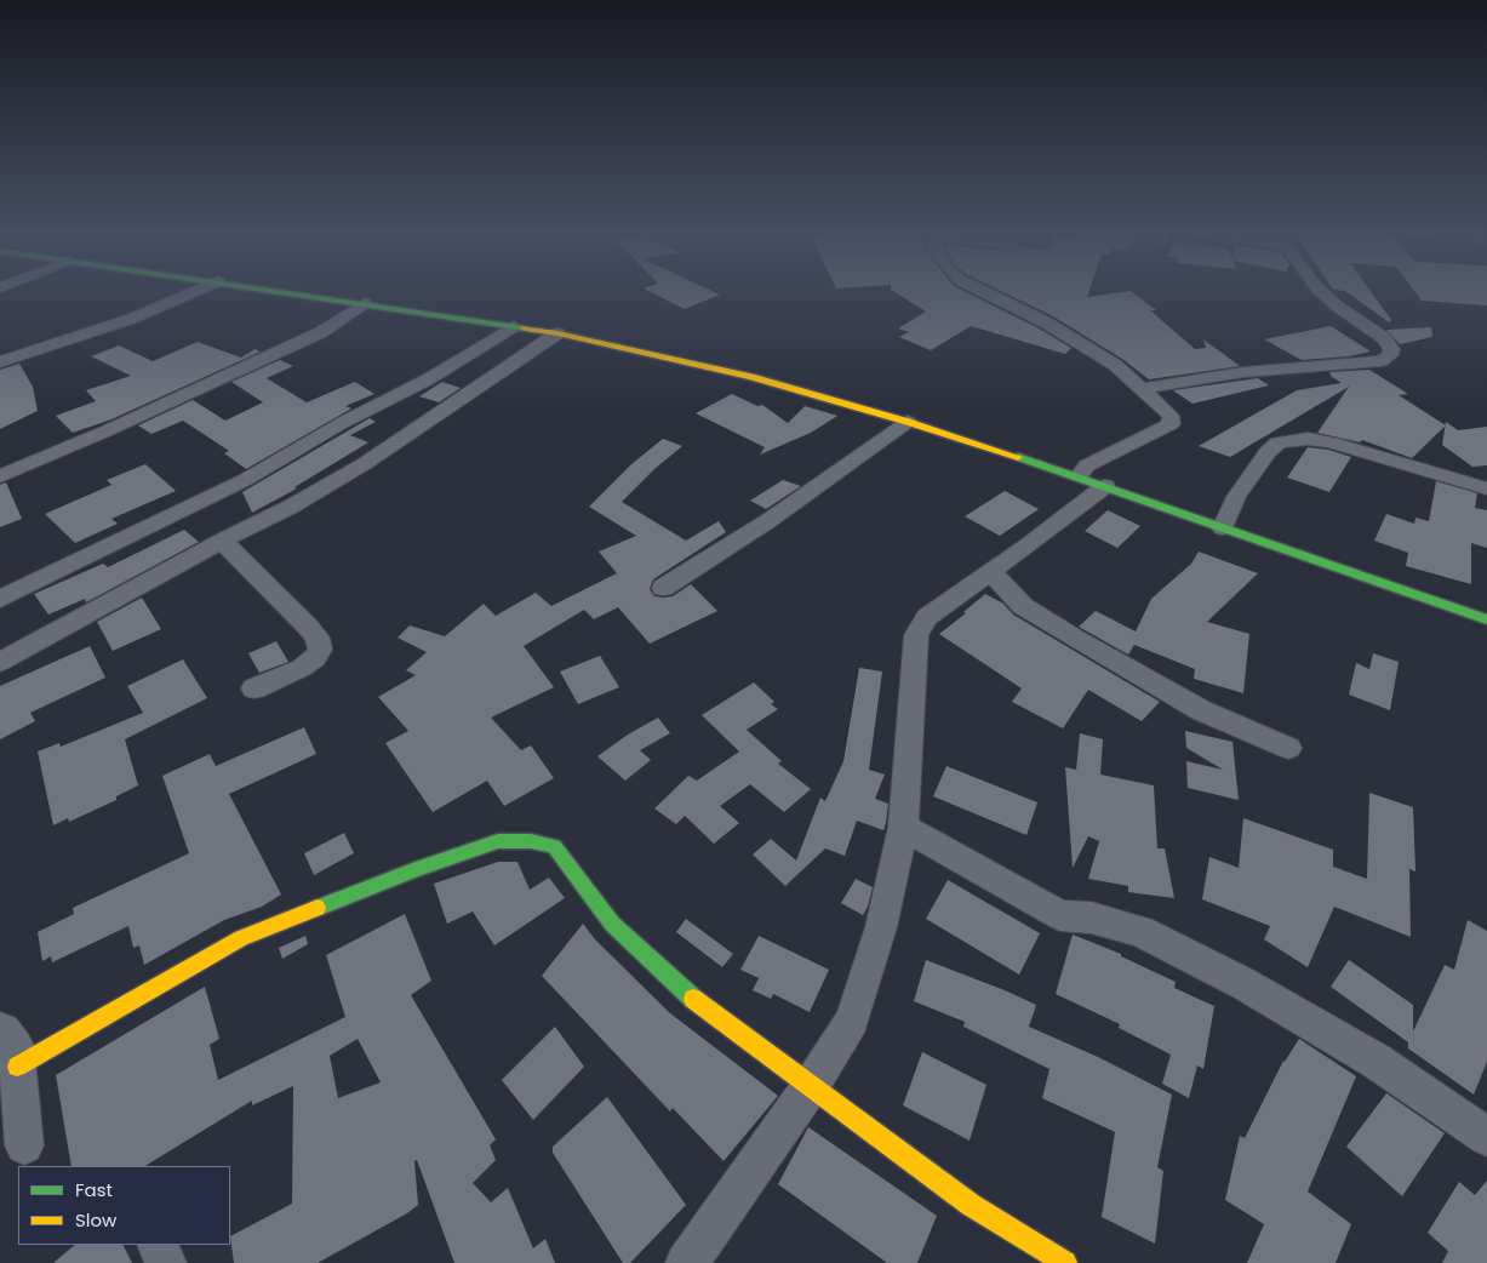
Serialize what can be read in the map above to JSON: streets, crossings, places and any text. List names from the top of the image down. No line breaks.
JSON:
{"legend":["Fast","Slow"]}
